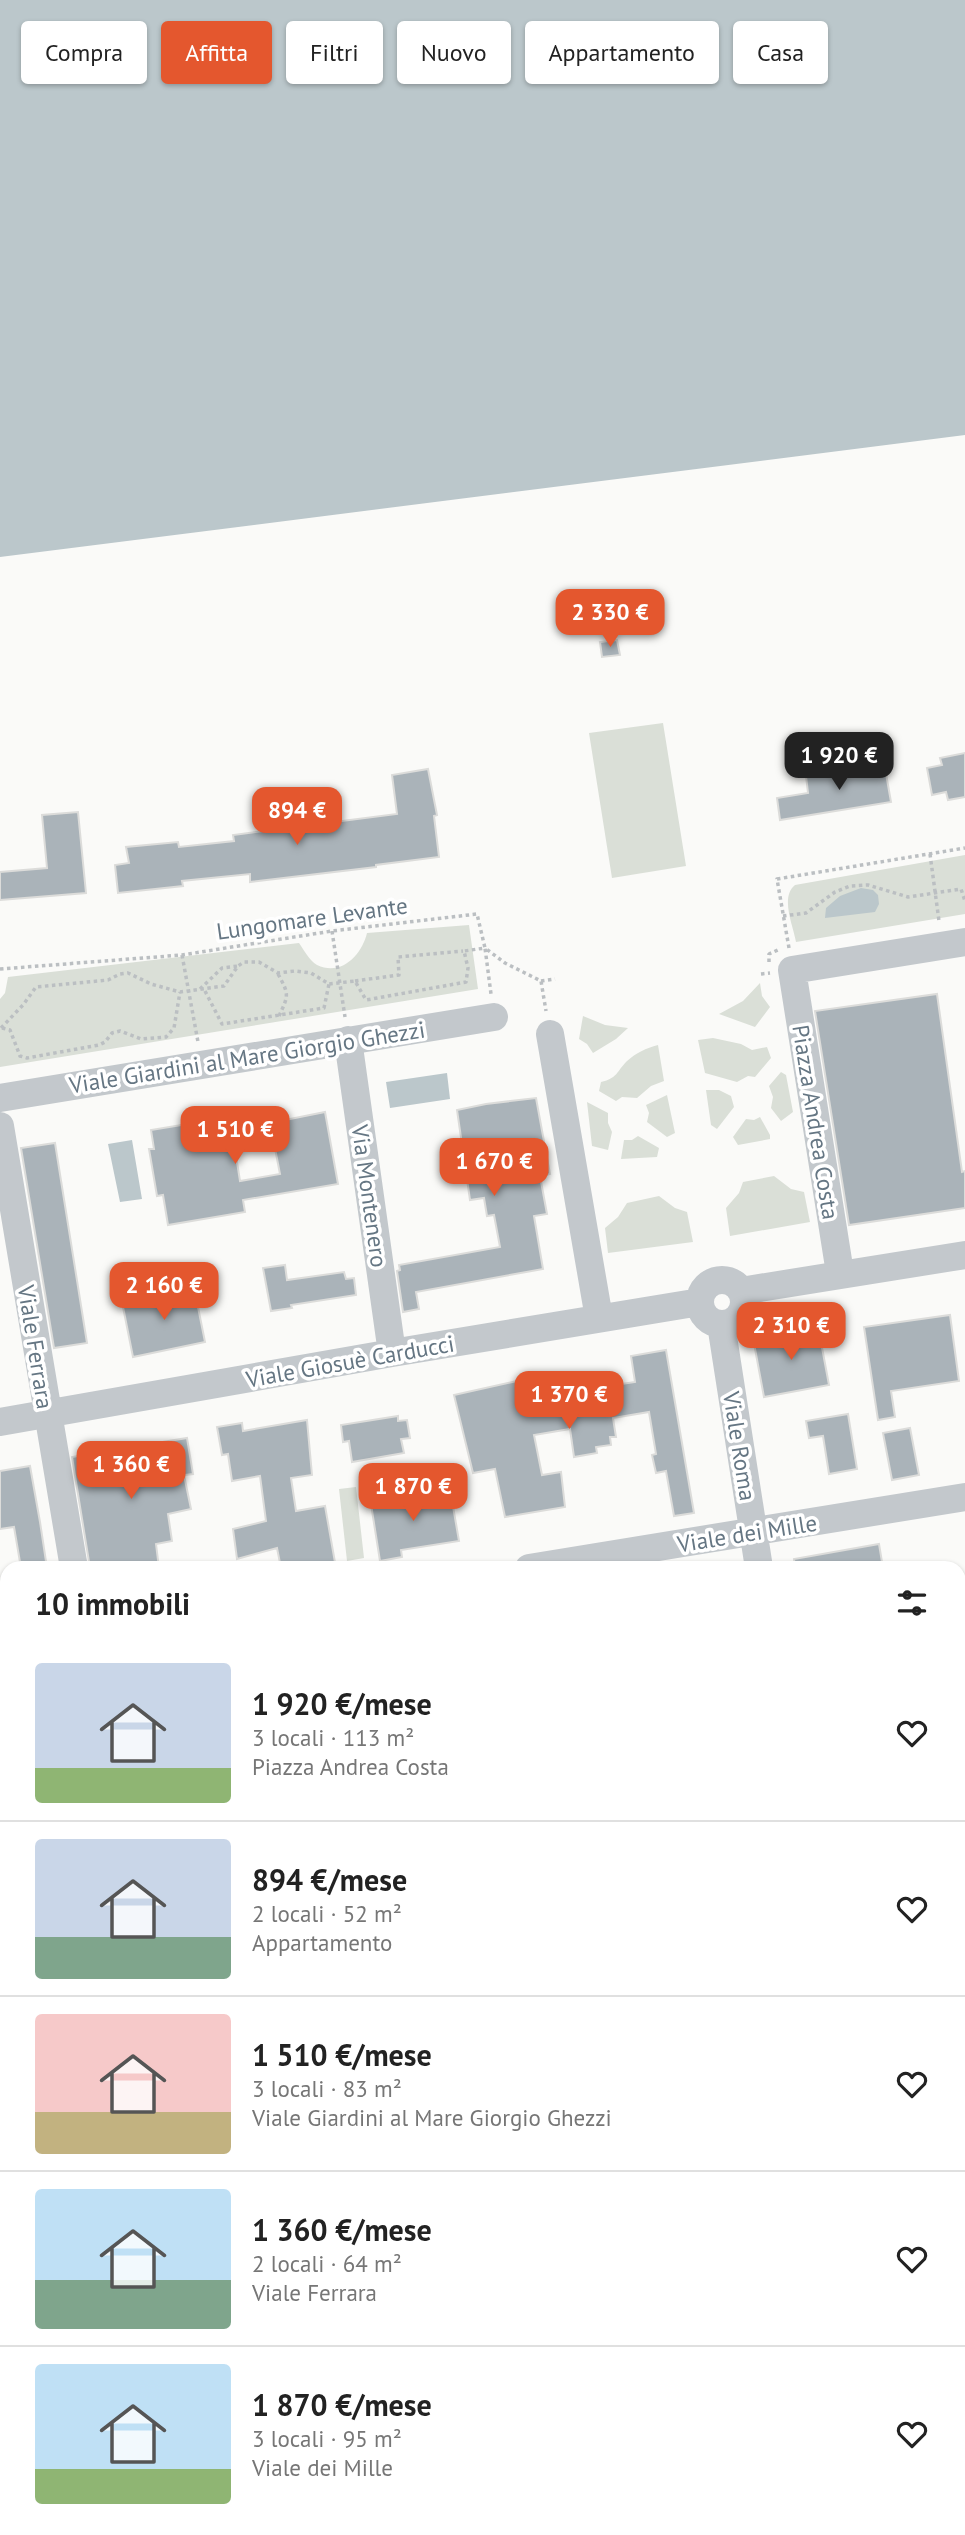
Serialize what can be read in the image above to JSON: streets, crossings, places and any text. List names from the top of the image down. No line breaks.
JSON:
{"streets":{"street":["Viale Giardini al Mare Giorgio Ghezzi","Piazza Andrea Costa","Via Montenero","Viale Ferrara","Viale Giosuè Carducci","Viale Roma","Viale dei Mille"],"path":["Lungomare Levante"]},"crossings":[["Viale Giardini al Mare Giorgio Ghezzi","Via Montenero"],["Via Montenero","Viale Giosuè Carducci"],["Viale Ferrara","Viale Giosuè Carducci"],["Viale Giosuè Carducci","Viale Roma"],["Viale Roma","Viale dei Mille"]],"page":{"chip":["Compra","Affitta","Filtri","Nuovo","Appartamento","Casa"],"price":["2 330 €","1 920 €","894 €","1 510 €","1 670 €","2 160 €","2 310 €","1 370 €","1 360 €","1 870 €"],"heading":"10 immobili","list":[{"name":"1 920 €/mese","note":"3 locali · 113 m² · Piazza Andrea Costa"},{"name":"894 €/mese","note":"2 locali · 52 m² · Appartamento"},{"name":"1 510 €/mese","note":"3 locali · 83 m² · Viale Giardini al Mare Giorgio Ghezzi"},{"name":"1 360 €/mese","note":"2 locali · 64 m² · Viale Ferrara"},{"name":"1 870 €/mese","note":"3 locali · 95 m² · Viale dei Mille"}]}}
